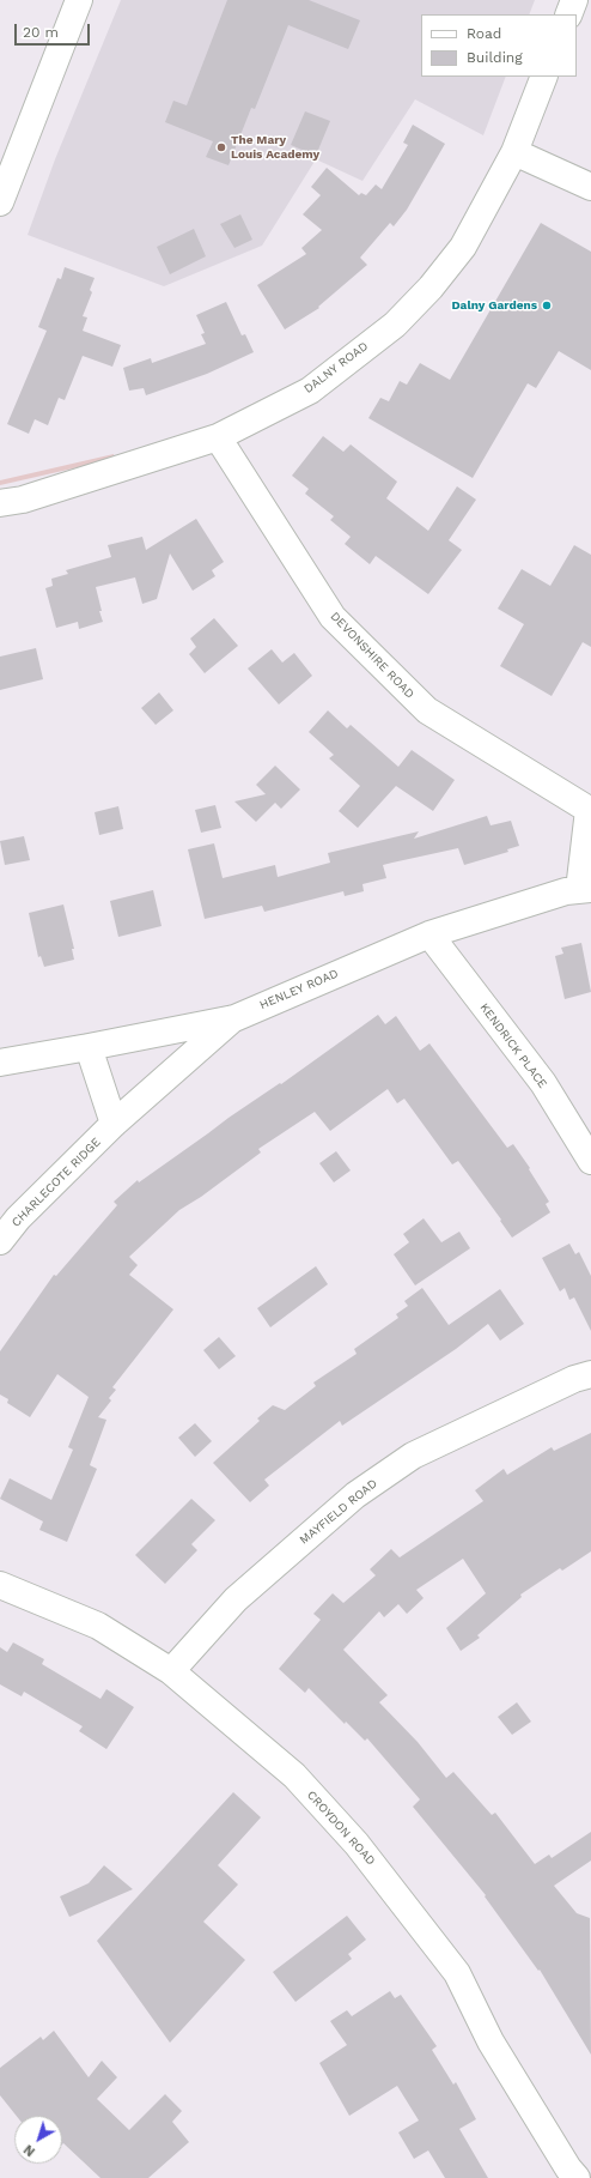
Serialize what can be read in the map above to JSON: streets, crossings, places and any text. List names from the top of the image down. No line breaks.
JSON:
{"streets":{"street":["DALNY ROAD","DEVONSHIRE ROAD","HENLEY ROAD","KENDRICK PLACE","CHARLECOTE RIDGE","MAYFIELD ROAD","CROYDON ROAD"]},"crossings":[["DALNY ROAD","DEVONSHIRE ROAD"],["DEVONSHIRE ROAD","HENLEY ROAD"],["HENLEY ROAD","KENDRICK PLACE"],["HENLEY ROAD","CHARLECOTE RIDGE"],["MAYFIELD ROAD","CROYDON ROAD"]],"places":["The Mary Louis Academy","Dalny Gardens"],"legend":["Road","Building"],"scale_bar":"20 m","north":"bottom left"}
